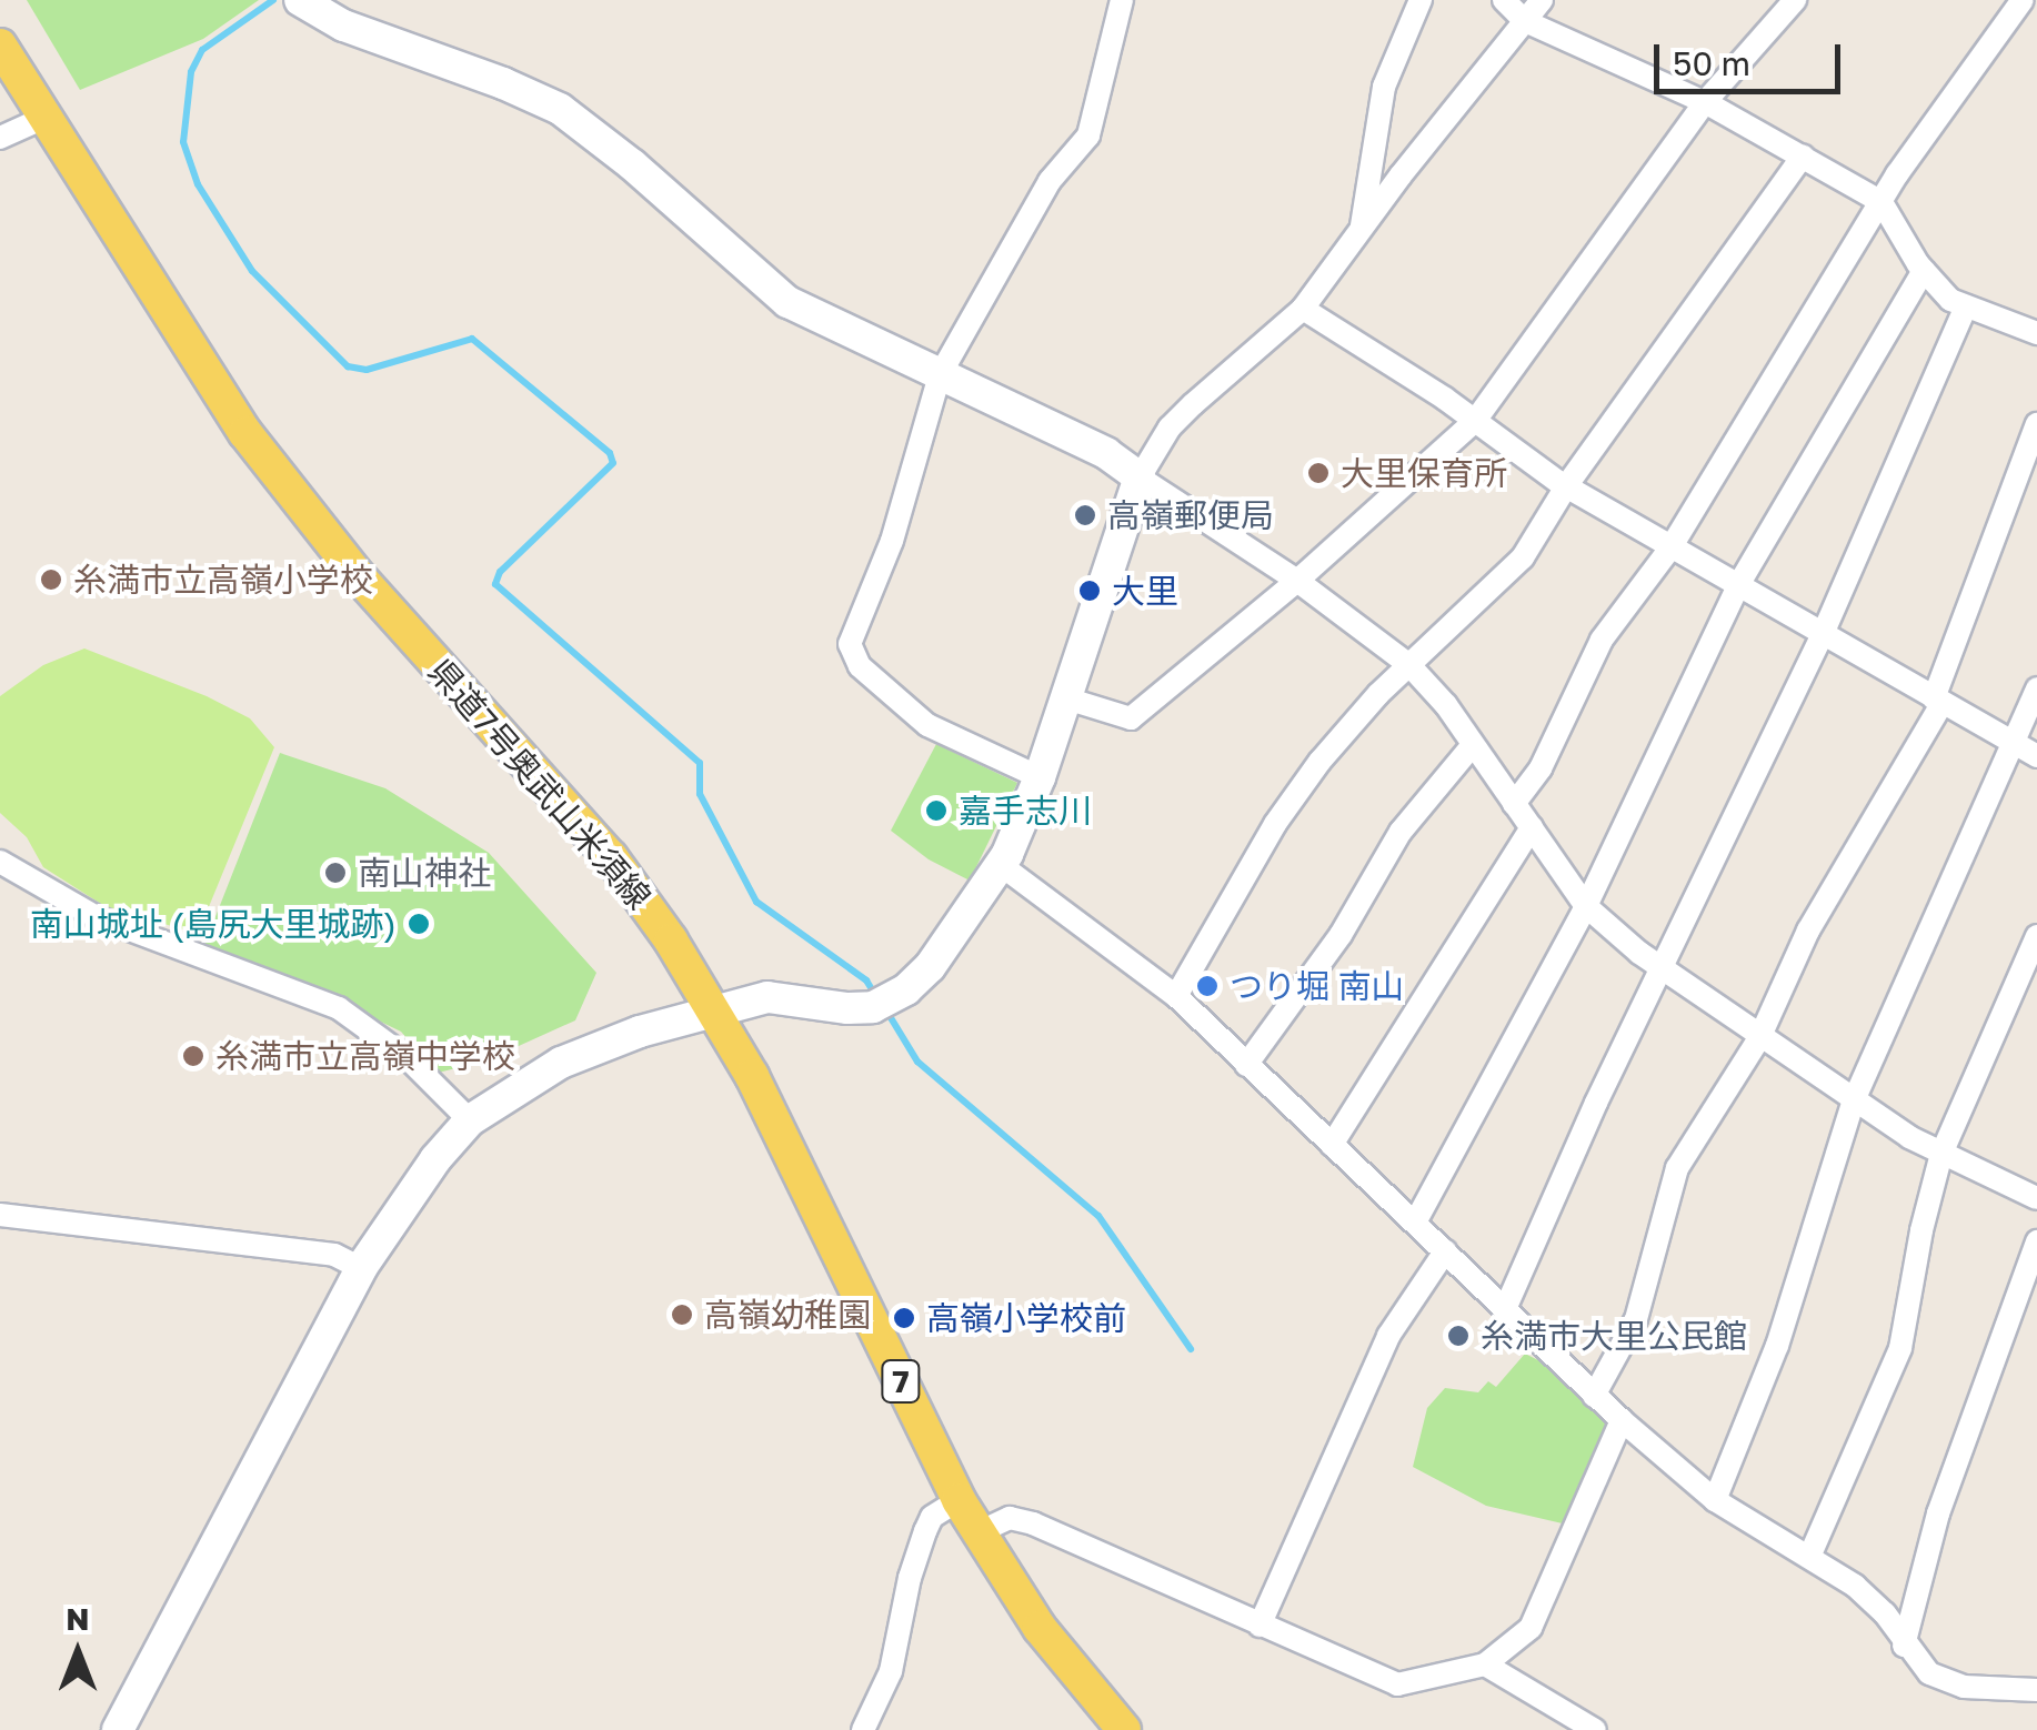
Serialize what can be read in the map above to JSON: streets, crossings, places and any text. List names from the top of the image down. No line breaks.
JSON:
{"streets":{"main road":["県道7号奥武山米須線","7"]},"places":["大里保育所","高嶺郵便局","糸満市立高嶺小学校","大里","嘉手志川","南山神社","南山城址 (島尻大里城跡)","つり堀 南山","糸満市立高嶺中学校","高嶺幼稚園","高嶺小学校前","糸満市大里公民館"],"scale_bar":"50 m","north":"top"}
